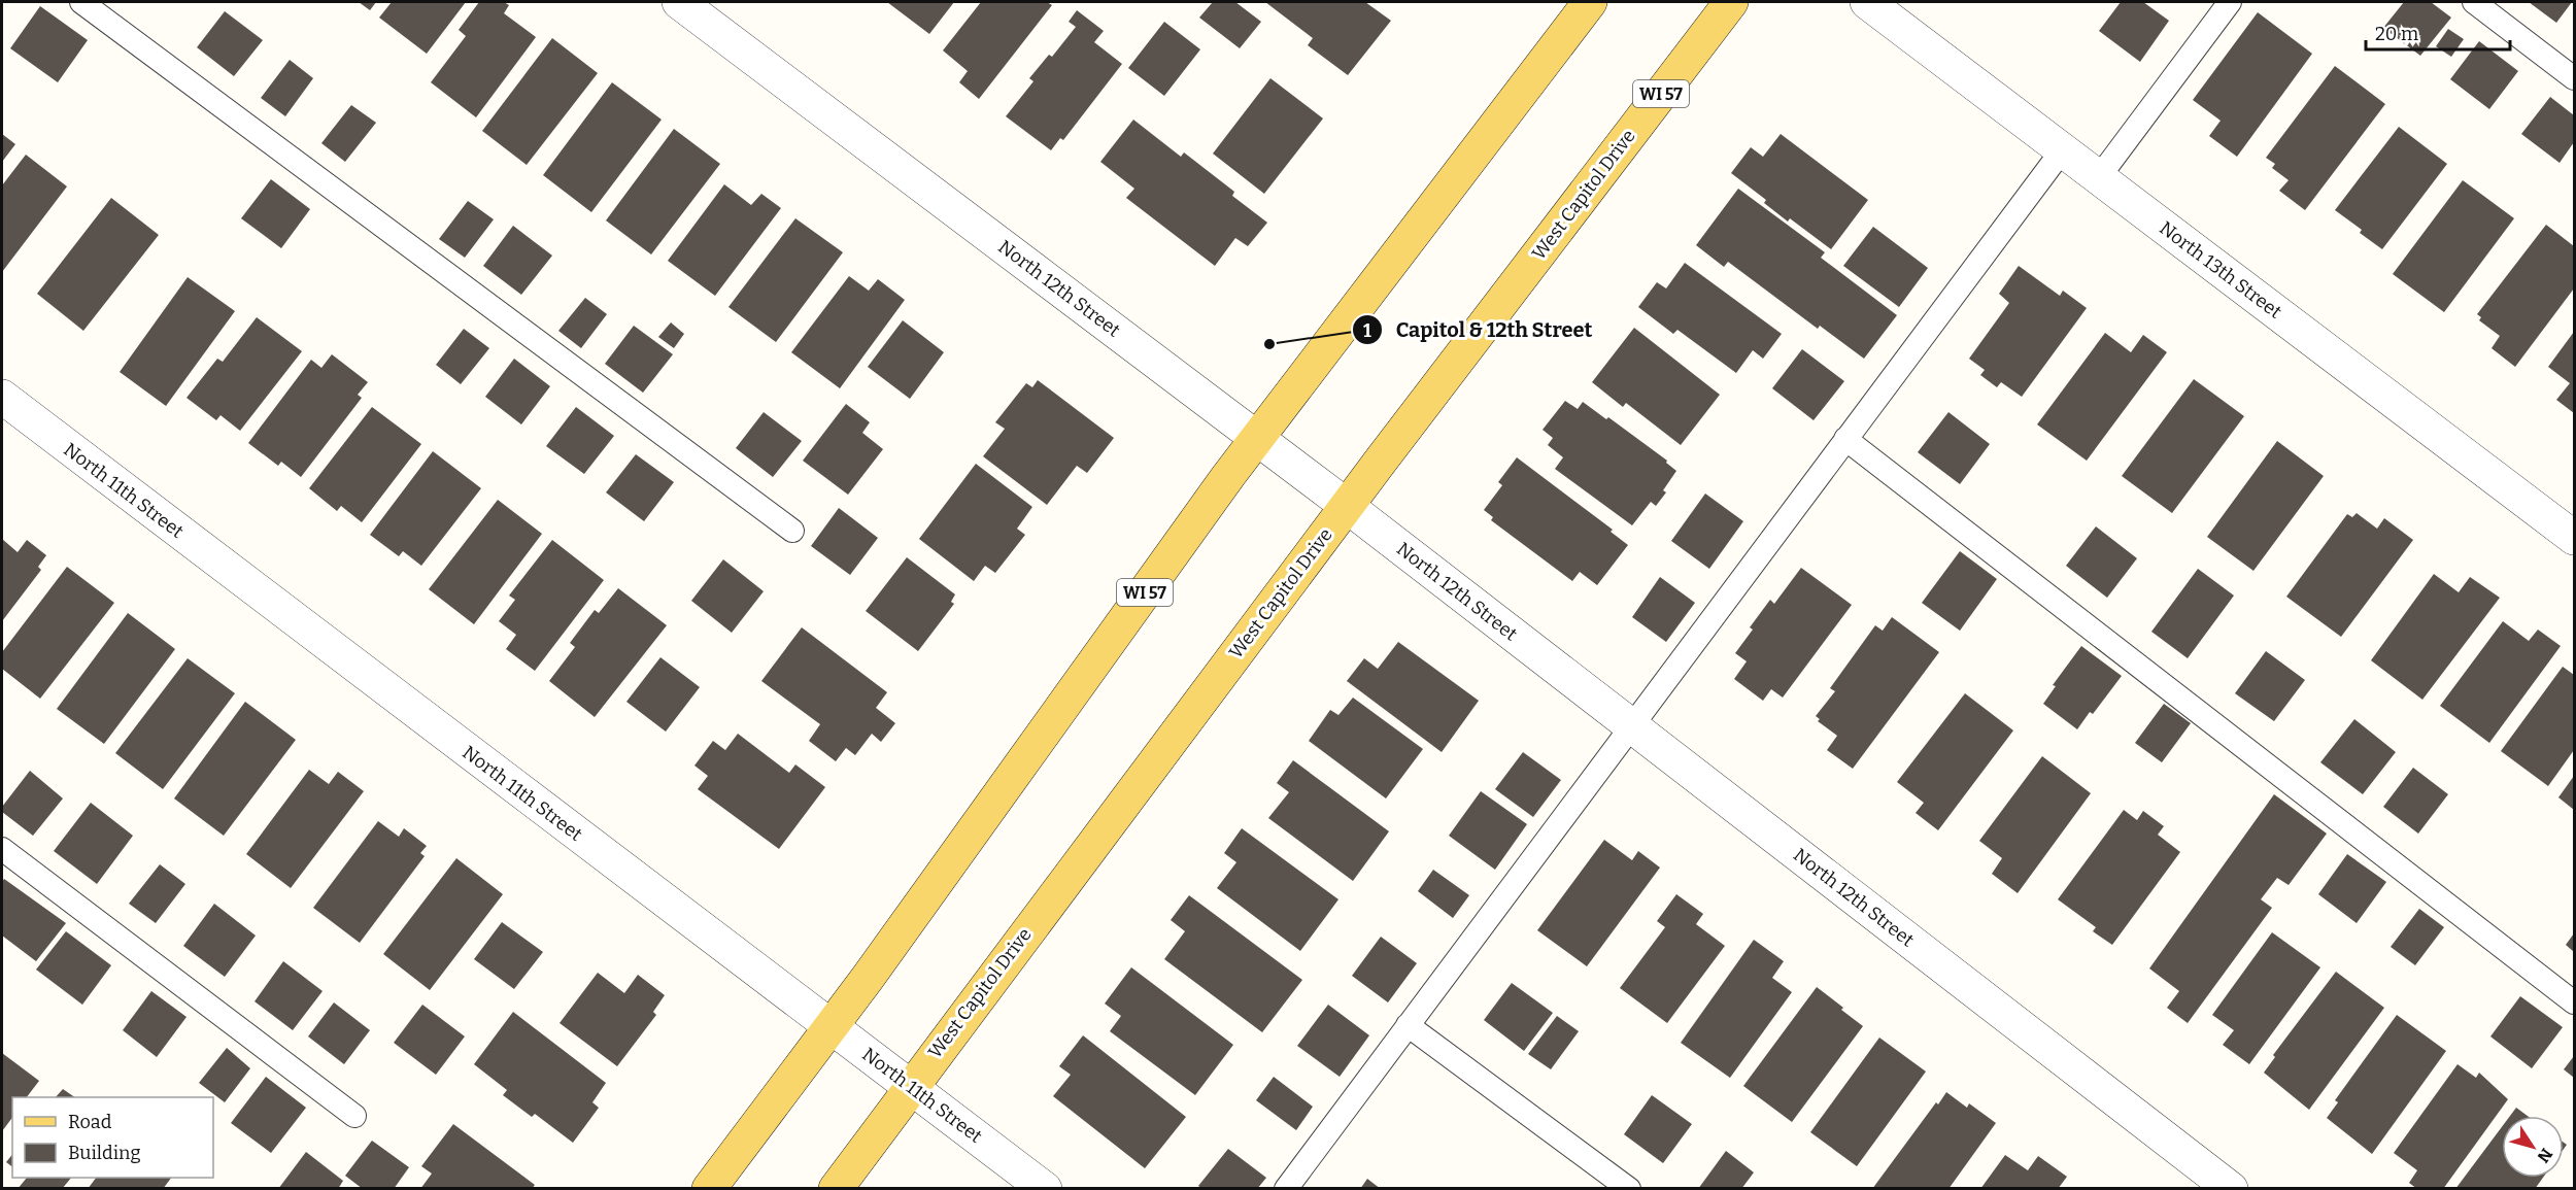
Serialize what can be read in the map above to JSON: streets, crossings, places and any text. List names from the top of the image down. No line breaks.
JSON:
{"streets":{"main road":["WI 57","West Capitol Drive"],"street":["North 13th Street","North 12th Street","North 11th Street"]},"crossings":[["WI 57","North 12th Street"],["WI 57","North 11th Street"],["West Capitol Drive","North 12th Street"],["West Capitol Drive","North 11th Street"]],"places":["Capitol & 12th Street"],"legend":["Road","Building"],"scale_bar":"20 m","north":"bottom right"}
